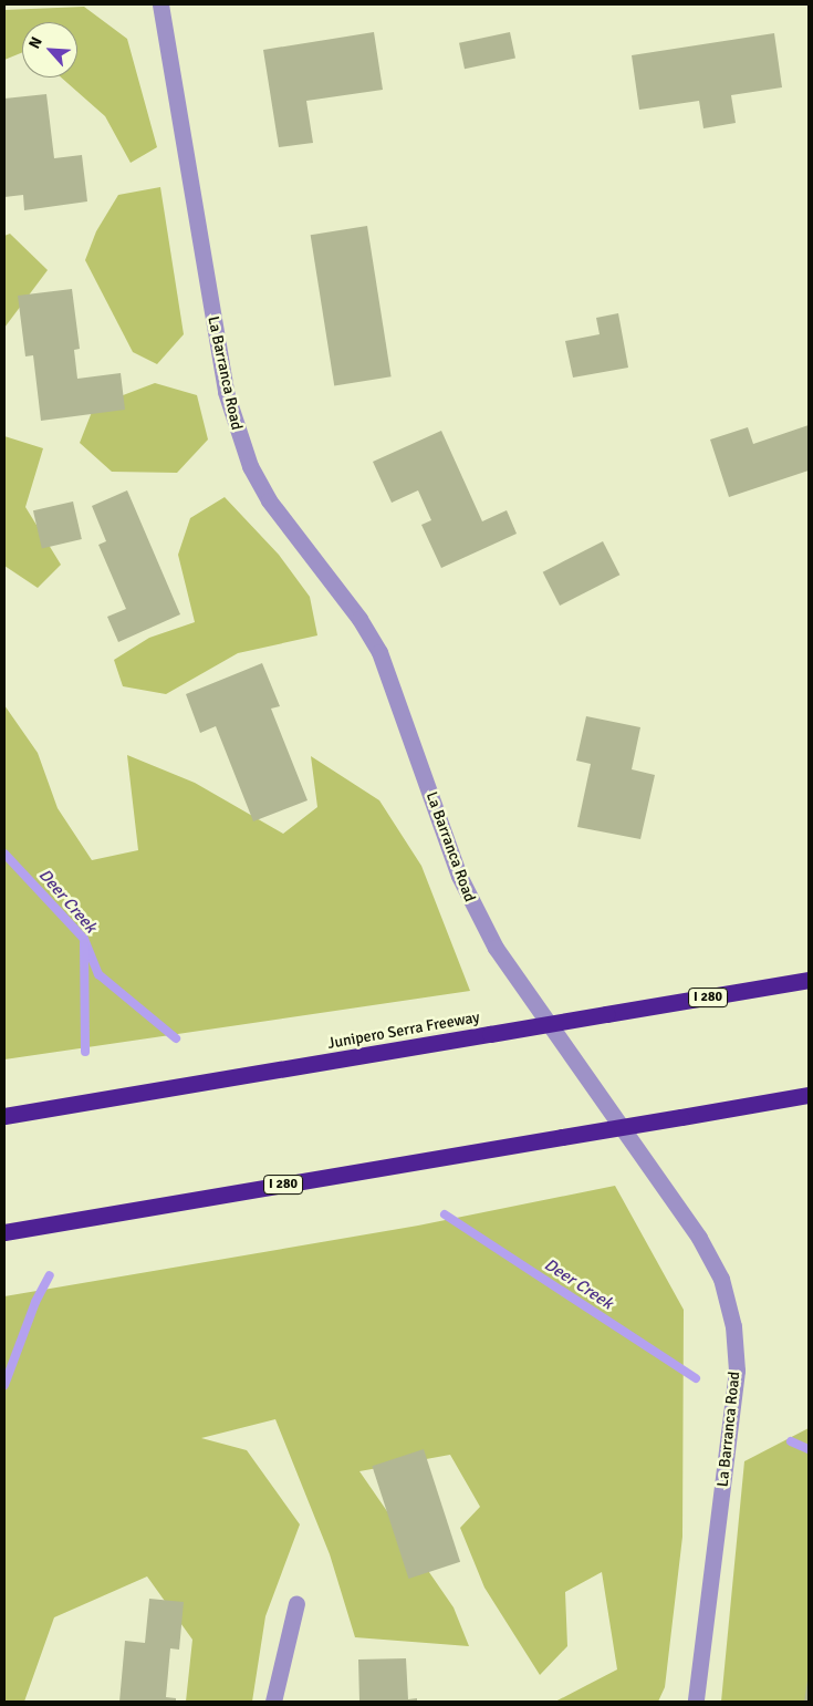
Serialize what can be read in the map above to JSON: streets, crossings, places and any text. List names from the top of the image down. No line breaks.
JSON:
{"streets":{"highway":["I 280","Junipero Serra Freeway"],"street":["La Barranca Road"]},"water":["Deer Creek"],"north":"top left"}
